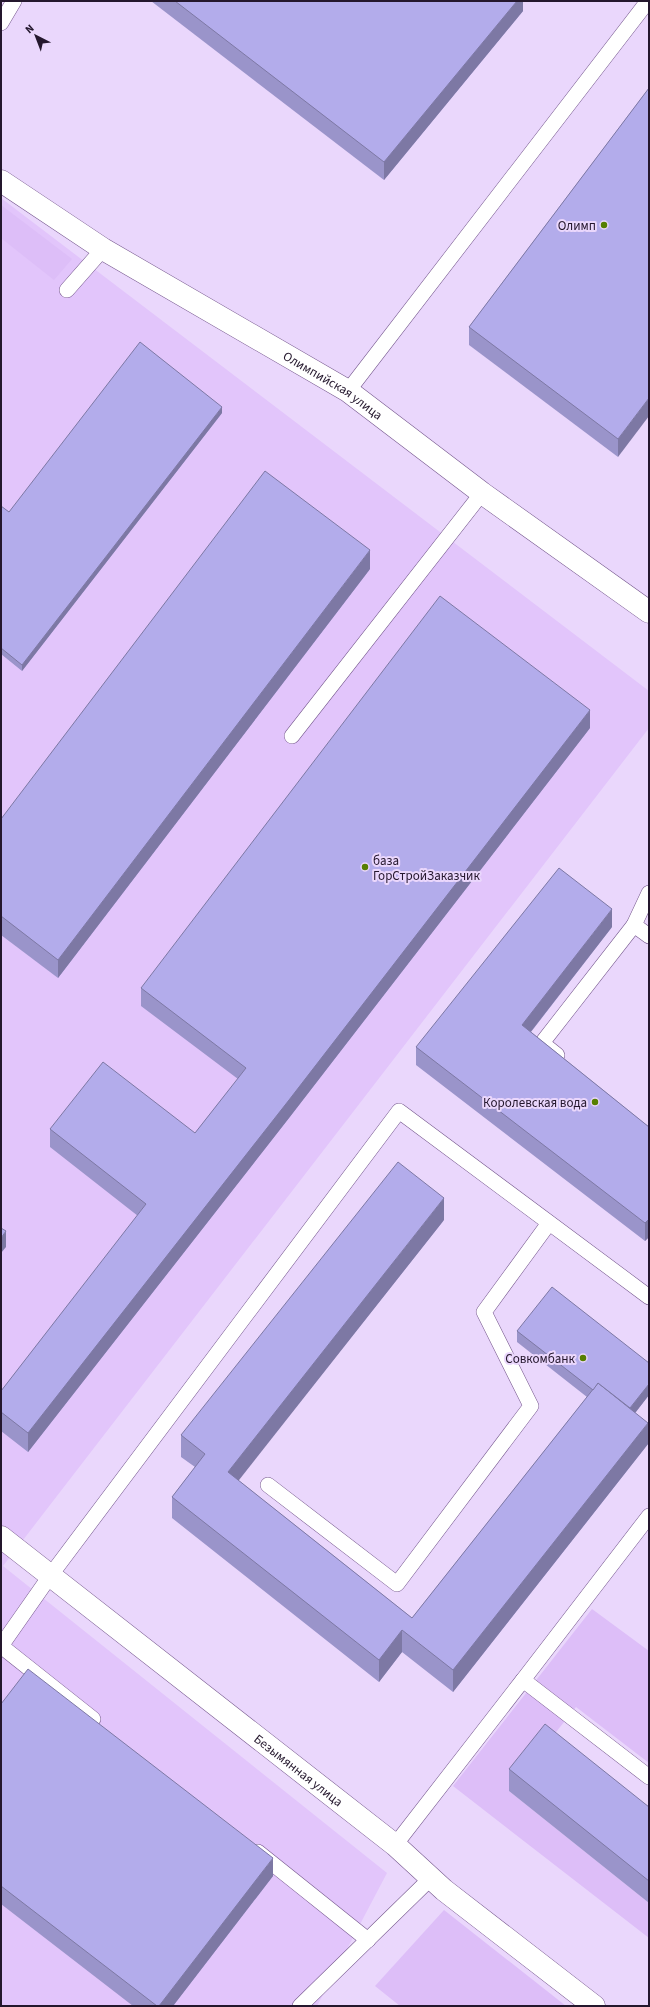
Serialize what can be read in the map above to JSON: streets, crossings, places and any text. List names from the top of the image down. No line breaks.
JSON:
{"streets":{"street":["Олимпийская улица","Безымянная улица"]},"places":["Олимп","база ГорСтройЗаказчик","Королевская вода","Совкомбанк"],"north":"top left"}
